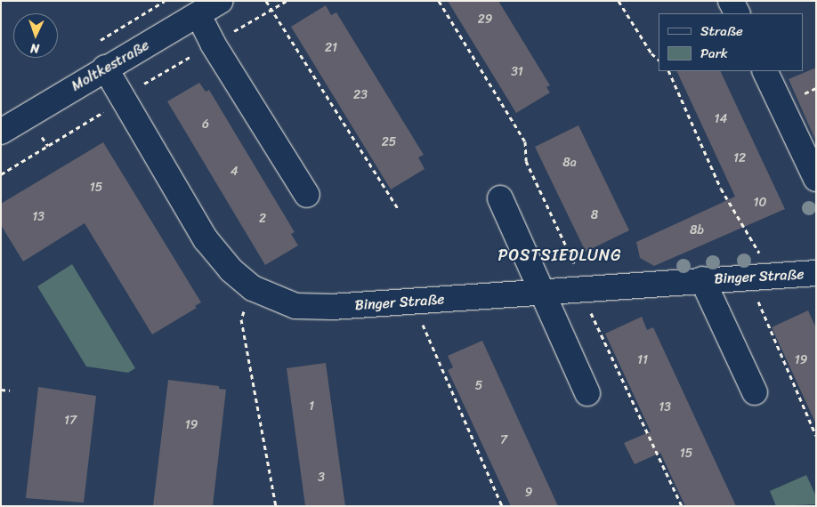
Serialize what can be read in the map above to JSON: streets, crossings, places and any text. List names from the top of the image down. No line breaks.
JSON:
{"streets":{"street":["Moltkestraße","Binger Straße"]},"crossings":[["Moltkestraße","Binger Straße"]],"districts":["POSTSIEDLUNG"],"house_numbers":["29","21","31","23","14","6","25","12","8a","4","15","10","8","13","2","8b","11","19","5","1","13","17","19","7","15","3","9"],"legend":["Straße","Park"],"north":"bottom"}
